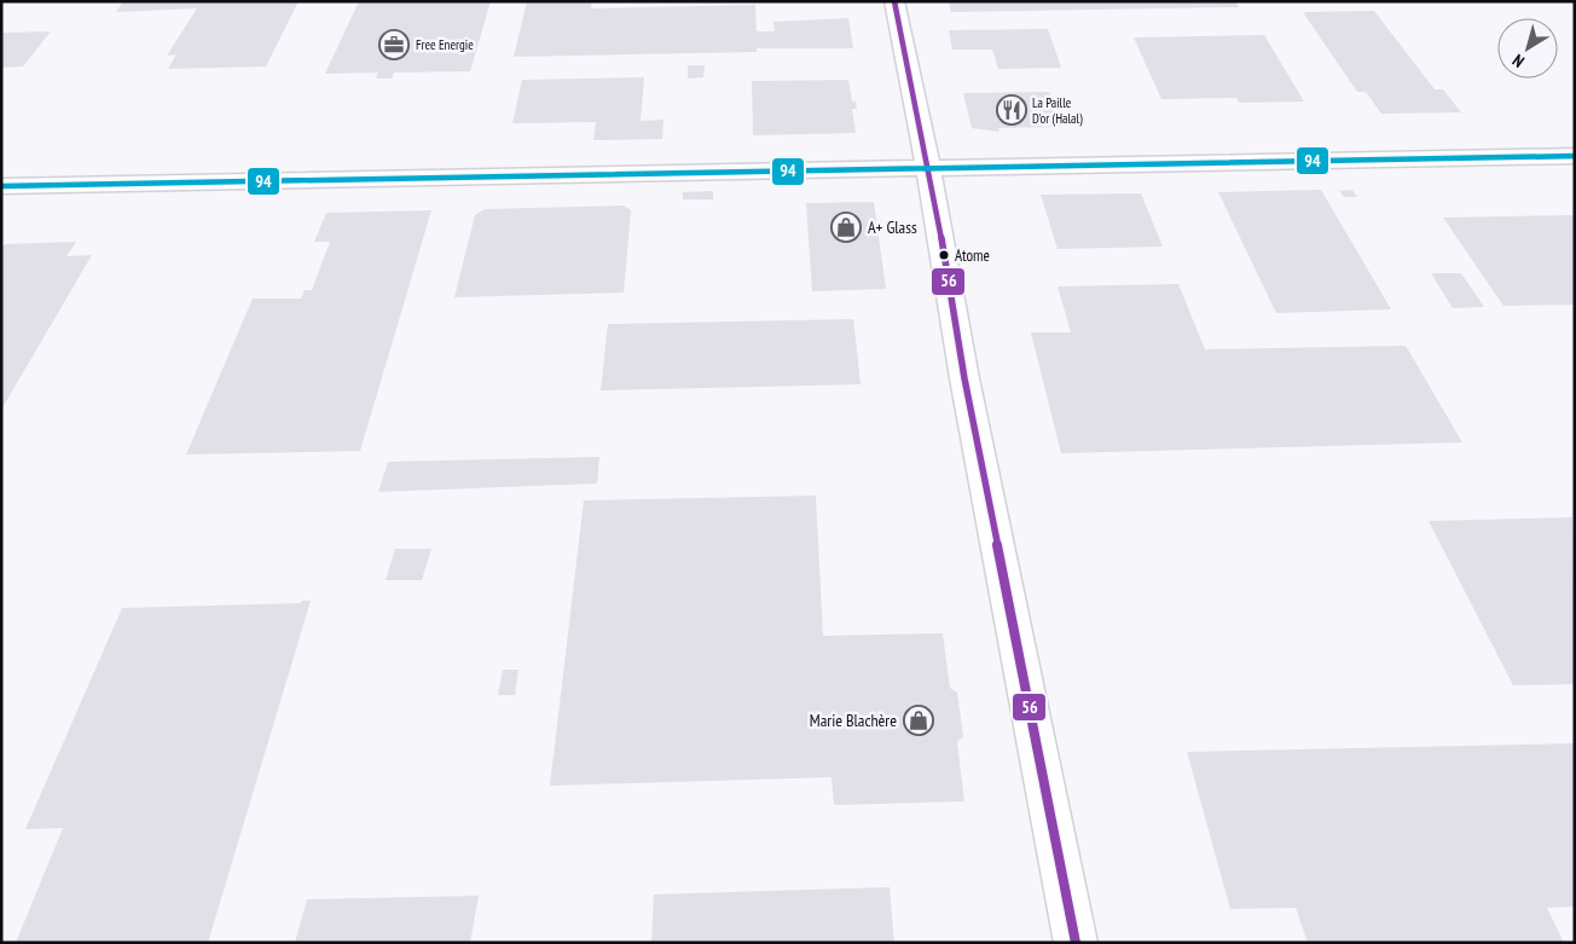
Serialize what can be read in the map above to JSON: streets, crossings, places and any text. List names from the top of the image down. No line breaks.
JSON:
{"places":{"office":["Free Energie"],"restaurant":["La Paille D'or (Halal)"],"shop":["A+ Glass","Marie Blachère"],"other":["Atome"]},"lines":["transit line 56","transit line 94"],"north":"bottom left"}
